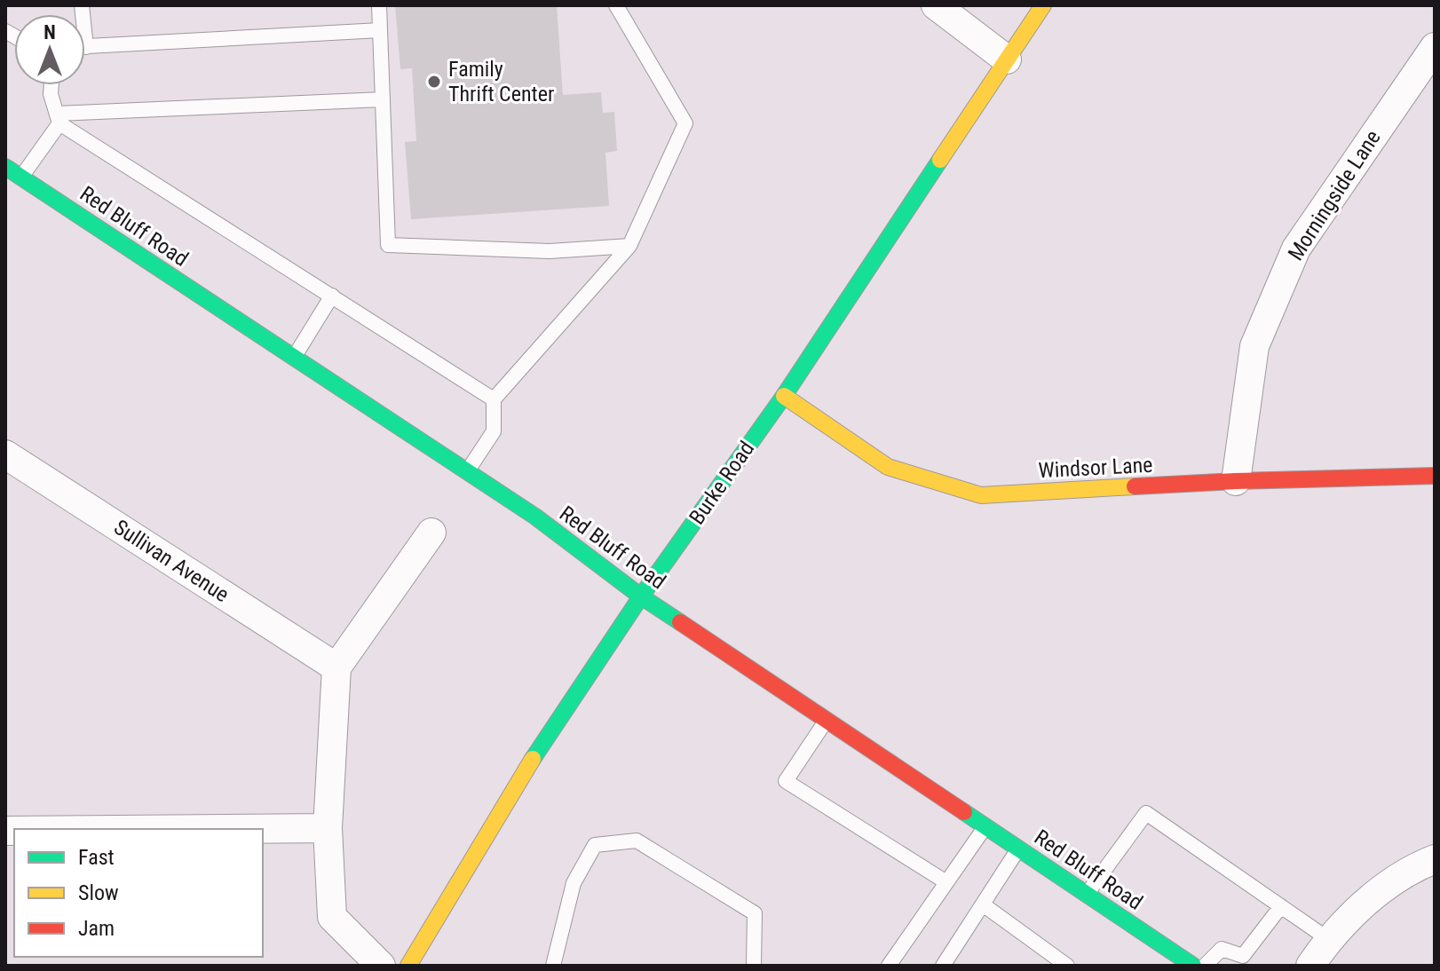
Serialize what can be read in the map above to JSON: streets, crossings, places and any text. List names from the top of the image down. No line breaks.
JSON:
{"streets":{"main road":["Red Bluff Road","Windsor Lane","Burke Road"],"street":["Morningside Lane","Sullivan Avenue"]},"crossings":[["Morningside Lane","Windsor Lane"],["Red Bluff Road","Burke Road"],["Windsor Lane","Burke Road"]],"places":["Family Thrift Center"],"legend":["Fast","Slow","Jam"],"north":"top"}
